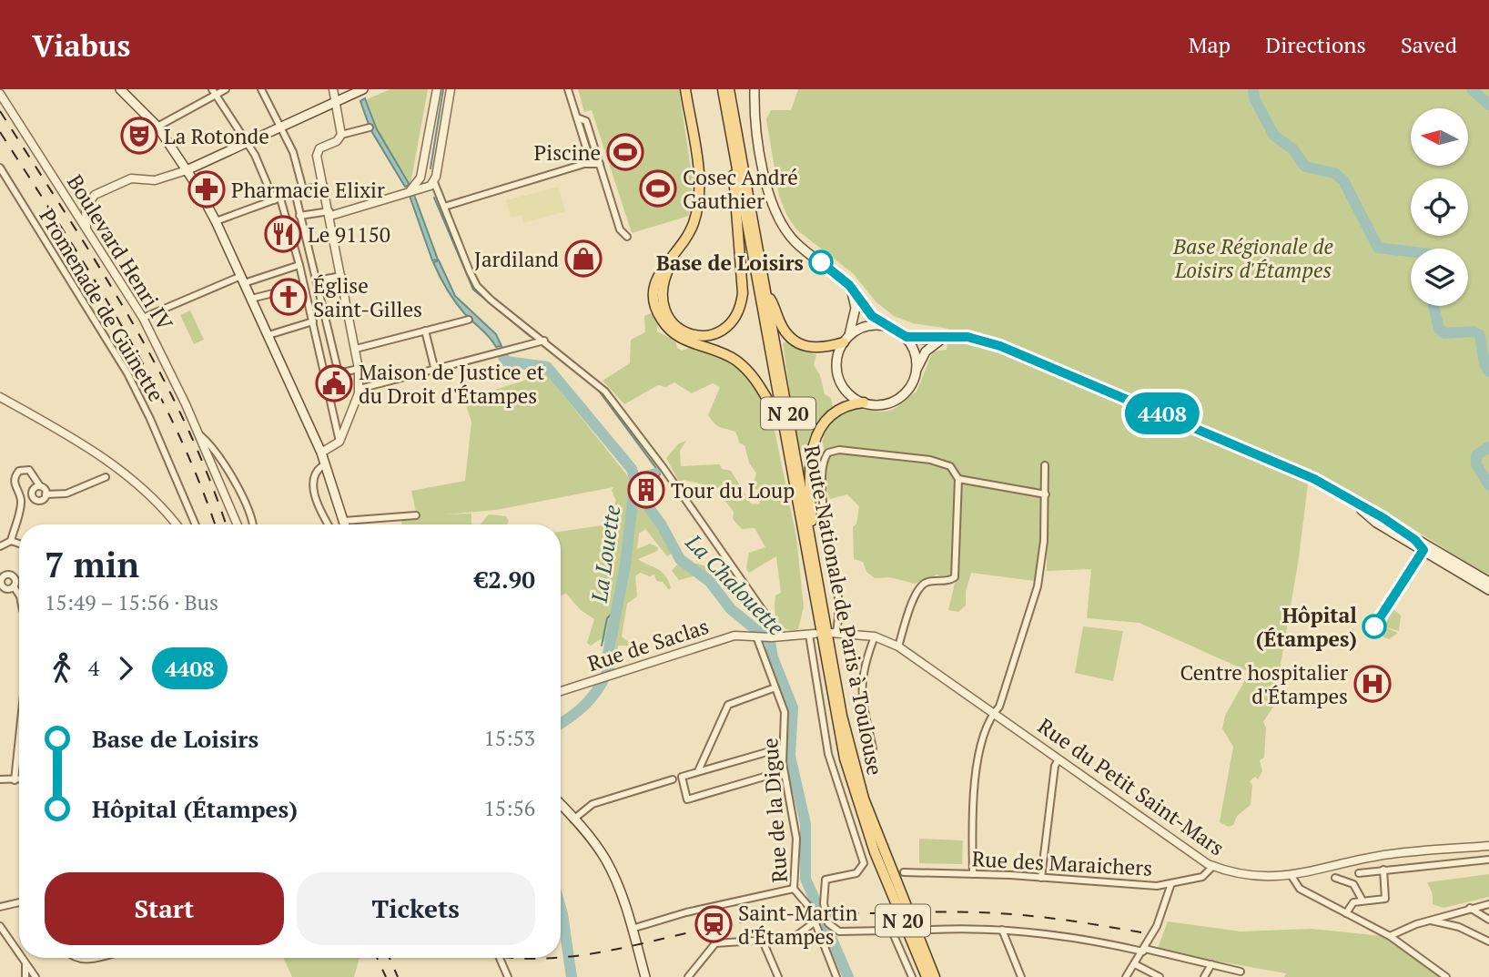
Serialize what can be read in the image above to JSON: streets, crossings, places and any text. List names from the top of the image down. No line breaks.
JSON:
{"streets":{"main road":["N 20","Route Nationale de Paris à Toulouse"],"street":["Boulevard Henri IV","Promenade de Guinette","Rue de Saclas","Rue du Petit Saint-Mars","Rue de la Digue","Rue des Maraichers"]},"crossings":[["Rue de Saclas","Rue de la Digue"],["Rue du Petit Saint-Mars","Rue des Maraichers"]],"water":["La Louette","La Chalouette"],"parks":["Base Régionale de Loisirs d'Étampes"],"places":{"theatre":["La Rotonde"],"sports":["Piscine","Cosec André Gauthier"],"pharmacy":["Pharmacie Elixir"],"restaurant":["Le 91150"],"shop":["Jardiland"],"other":["Base de Loisirs","Hôpital (Étampes)"],"church":["Église Saint-Gilles"],"public building":["Maison de Justice et du Droit d'Étampes"],"building":["Tour du Loup"],"hospital":["Centre hospitalier d'Étampes"],"station":["Saint-Martin d'Étampes"]},"lines":["bus line 4408"],"north":"left","page":{"header":"Viabus","nav":["Map","Directions","Saved"],"on_map":"4408","heading":["7 min","15:49 – 15:56 · Bus","€2.90"],"legs":["4","4408"],"list":[{"name":"Base de Loisirs","value":"15:53"},{"name":"Hôpital (Étampes)","value":"15:56"}],"buttons":["Start","Tickets"]}}
